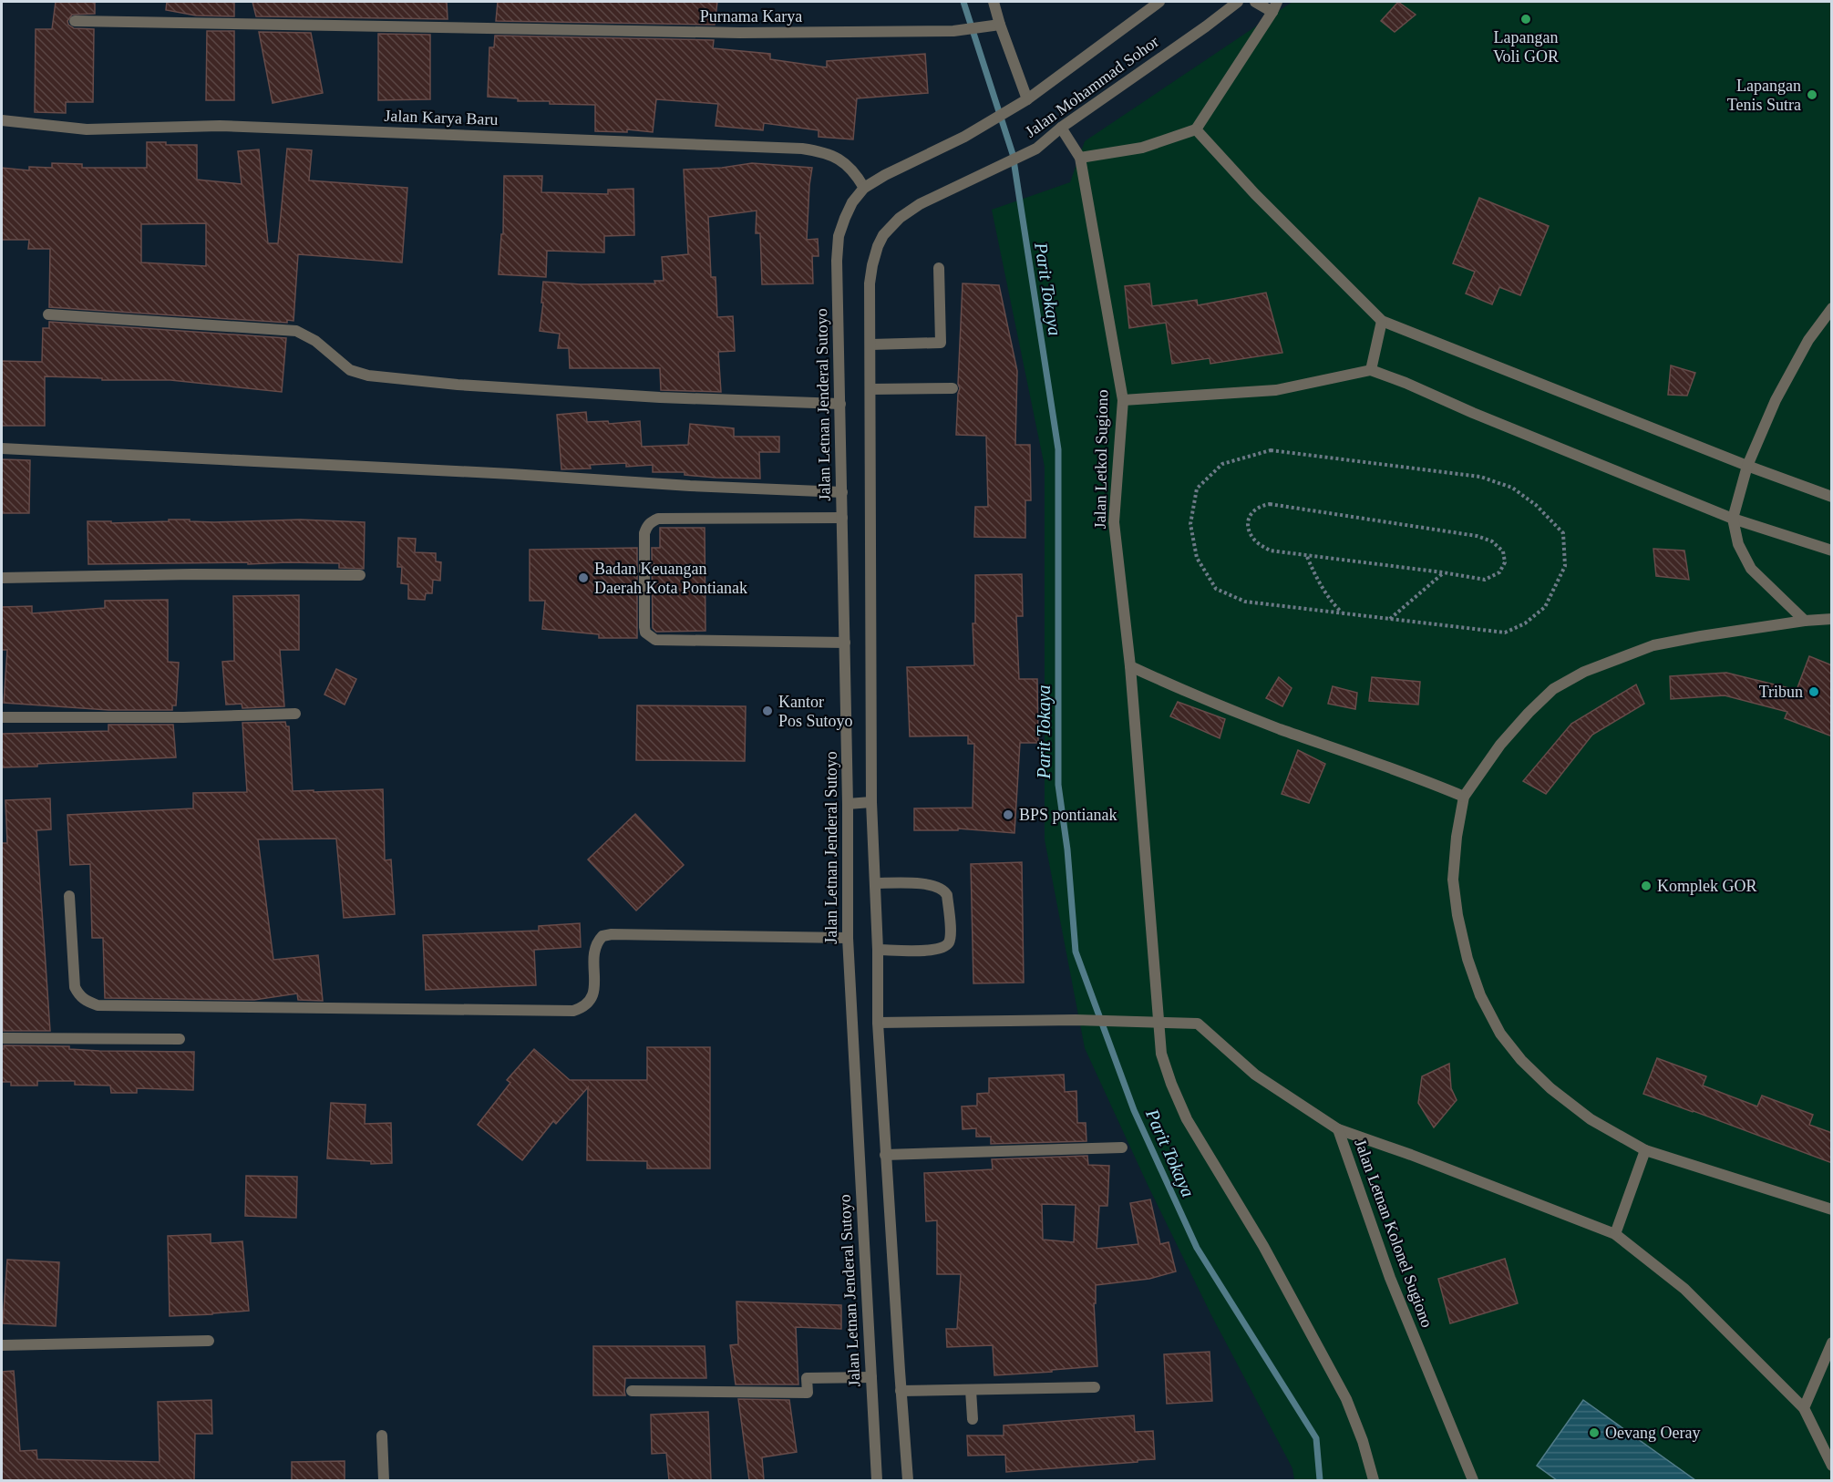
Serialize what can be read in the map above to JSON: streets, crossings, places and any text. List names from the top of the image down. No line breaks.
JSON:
{"streets":{"street":["Purnama Karya","Jalan Mohammad Sohor","Jalan Karya Baru","Jalan Letnan Jenderal Sutoyo","Jalan Letkol Sugiono","Jalan Letnan Kolonel Sugiono"]},"crossings":[["Jalan Mohammad Sohor","Jalan Karya Baru"],["Jalan Mohammad Sohor","Jalan Letnan Jenderal Sutoyo"],["Jalan Mohammad Sohor","Jalan Letkol Sugiono"],["Jalan Karya Baru","Jalan Letnan Jenderal Sutoyo"],["Jalan Letkol Sugiono","Jalan Letnan Kolonel Sugiono"]],"water":["Parit Tokaya"],"places":["Lapangan Voli GOR","Lapangan Tenis Sutra","Badan Keuangan Daerah Kota Pontianak","Tribun","Kantor Pos Sutoyo","BPS pontianak","Komplek GOR","Oevang Oeray"]}
